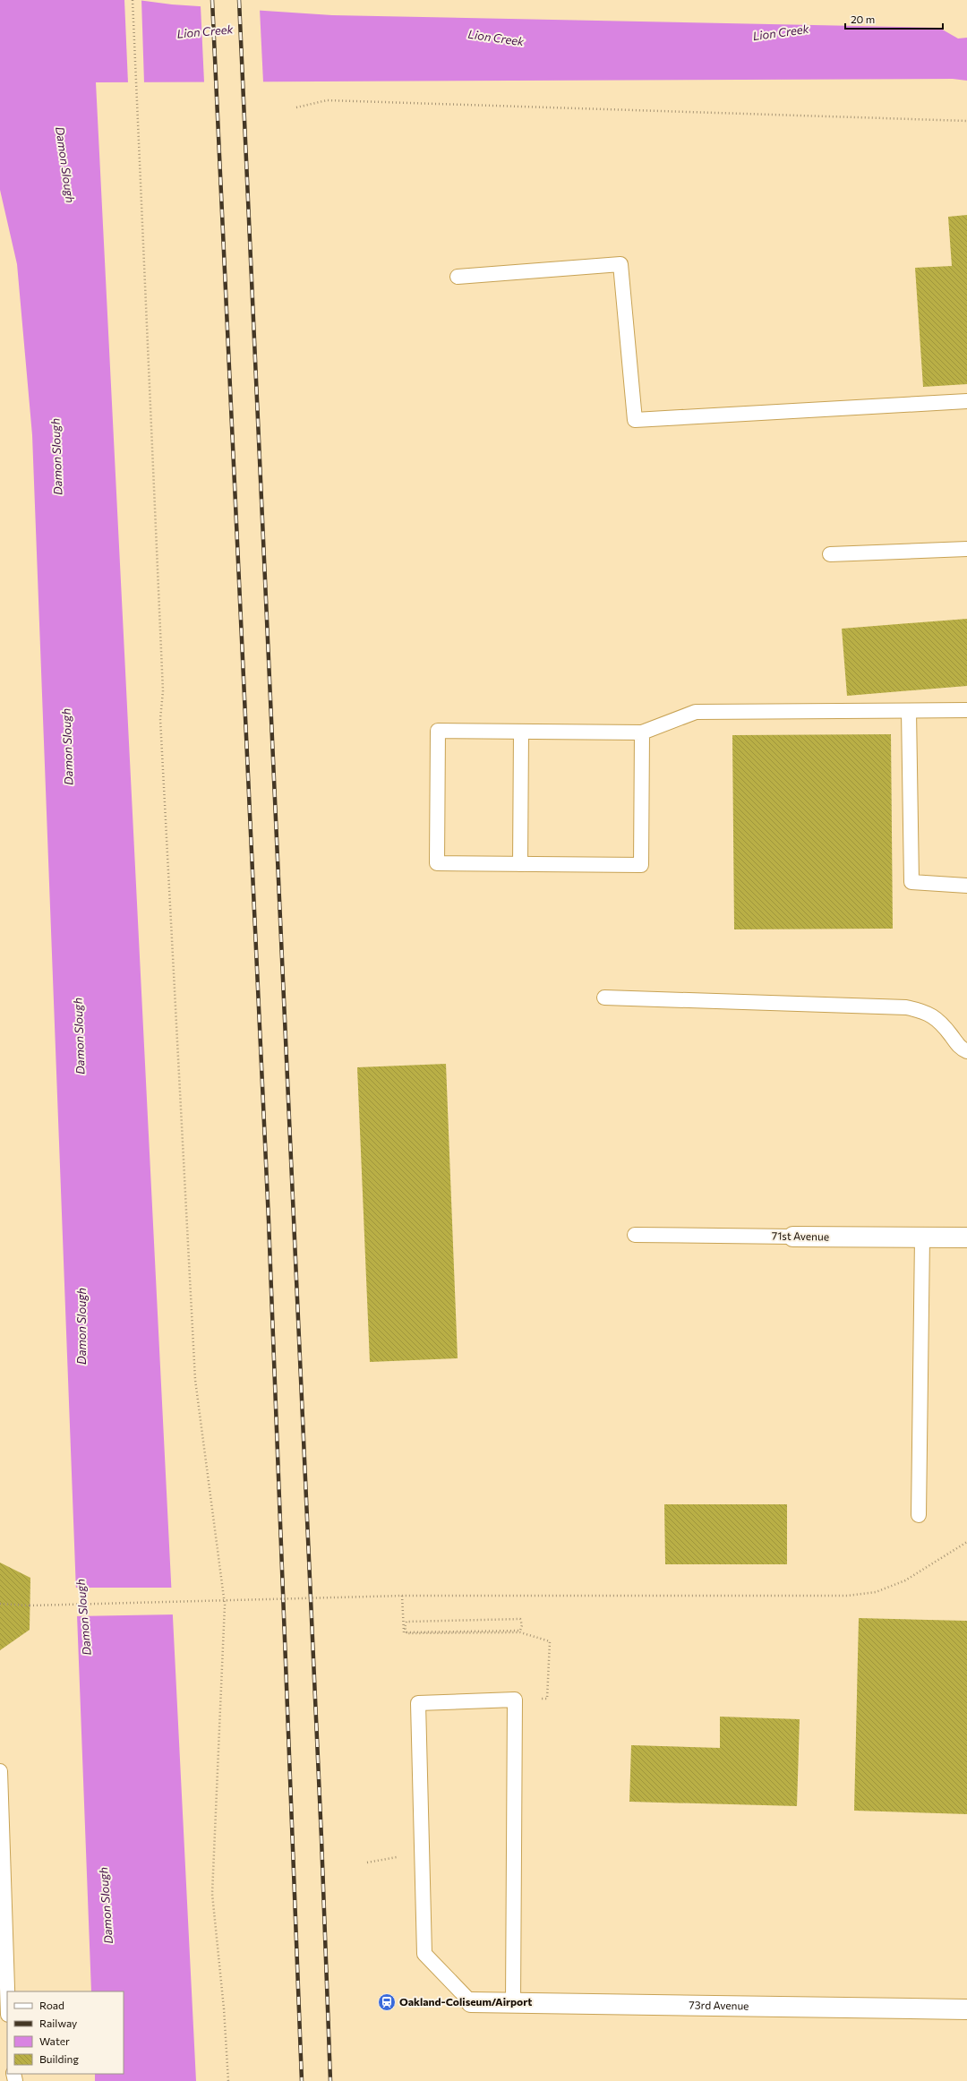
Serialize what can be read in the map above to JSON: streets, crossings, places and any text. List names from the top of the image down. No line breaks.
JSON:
{"streets":{"street":["71st Avenue","73rd Avenue"]},"water":["Lion Creek","Damon Slough"],"places":{"station":["Oakland-Coliseum/Airport"]},"legend":["Road","Railway","Water","Building"],"scale_bar":"20 m"}
